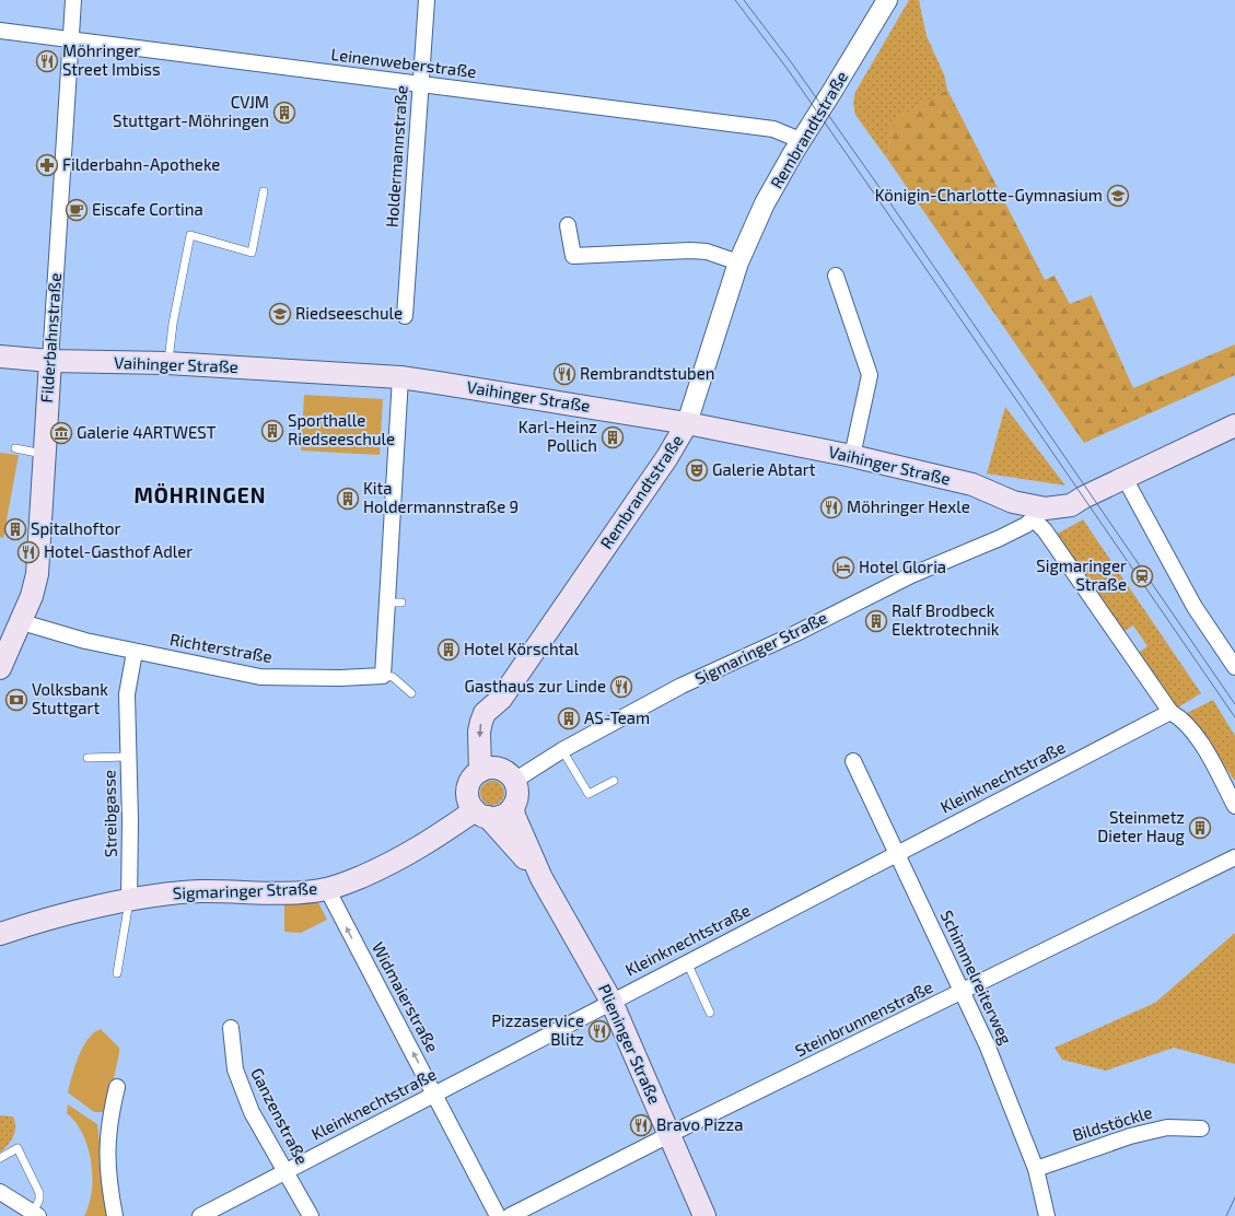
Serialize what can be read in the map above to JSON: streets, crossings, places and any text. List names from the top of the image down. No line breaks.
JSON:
{"streets":{"main road":["Rembrandtstraße","Filderbahnstraße","Vaihinger Straße","Sigmaringer Straße","Plieninger Straße"],"street":["Leinenweberstraße","Holdermannstraße","Richterstraße","Kleinknechtstraße","Streibgasse","Schimmelreiterweg","Widmaierstraße","Steinbrunnenstraße","Ganzenstraße","Bildstöckle"]},"crossings":[["Leinenweberstraße","Rembrandtstraße"],["Leinenweberstraße","Holdermannstraße"],["Leinenweberstraße","Filderbahnstraße"],["Rembrandtstraße","Vaihinger Straße"],["Rembrandtstraße","Sigmaringer Straße"],["Rembrandtstraße","Plieninger Straße"],["Filderbahnstraße","Vaihinger Straße"],["Filderbahnstraße","Richterstraße"],["Vaihinger Straße","Sigmaringer Straße"],["Richterstraße","Streibgasse"],["Sigmaringer Straße","Streibgasse"],["Sigmaringer Straße","Widmaierstraße"],["Sigmaringer Straße","Plieninger Straße"],["Kleinknechtstraße","Schimmelreiterweg"],["Kleinknechtstraße","Widmaierstraße"],["Kleinknechtstraße","Plieninger Straße"],["Kleinknechtstraße","Ganzenstraße"],["Schimmelreiterweg","Steinbrunnenstraße"],["Schimmelreiterweg","Bildstöckle"],["Steinbrunnenstraße","Plieninger Straße"]],"one_way":["Widmaierstraße"],"districts":["MÖHRINGEN"],"places":{"restaurant":["Möhringer Street Imbiss","Rembrandtstuben","Möhringer Hexle","Hotel-Gasthof Adler","Gasthaus zur Linde","Pizzaservice Blitz","Bravo Pizza"],"building":["CVJM Stuttgart-Möhringen","Sporthalle Riedseeschule","Karl-Heinz Pollich","Kita Holdermannstraße 9","Spitalhoftor","Ralf Brodbeck Elektrotechnik","Hotel Körschtal","AS-Team","Steinmetz Dieter Haug"],"pharmacy":["Filderbahn-Apotheke"],"school or university":["Königin-Charlotte-Gymnasium","Riedseeschule"],"cafe":["Eiscafe Cortina"],"museum":["Galerie 4ARTWEST"],"theatre":["Galerie Abtart"],"hotel":["Hotel Gloria"],"station":["Sigmaringer Straße"],"bank":["Volksbank Stuttgart"]}}
